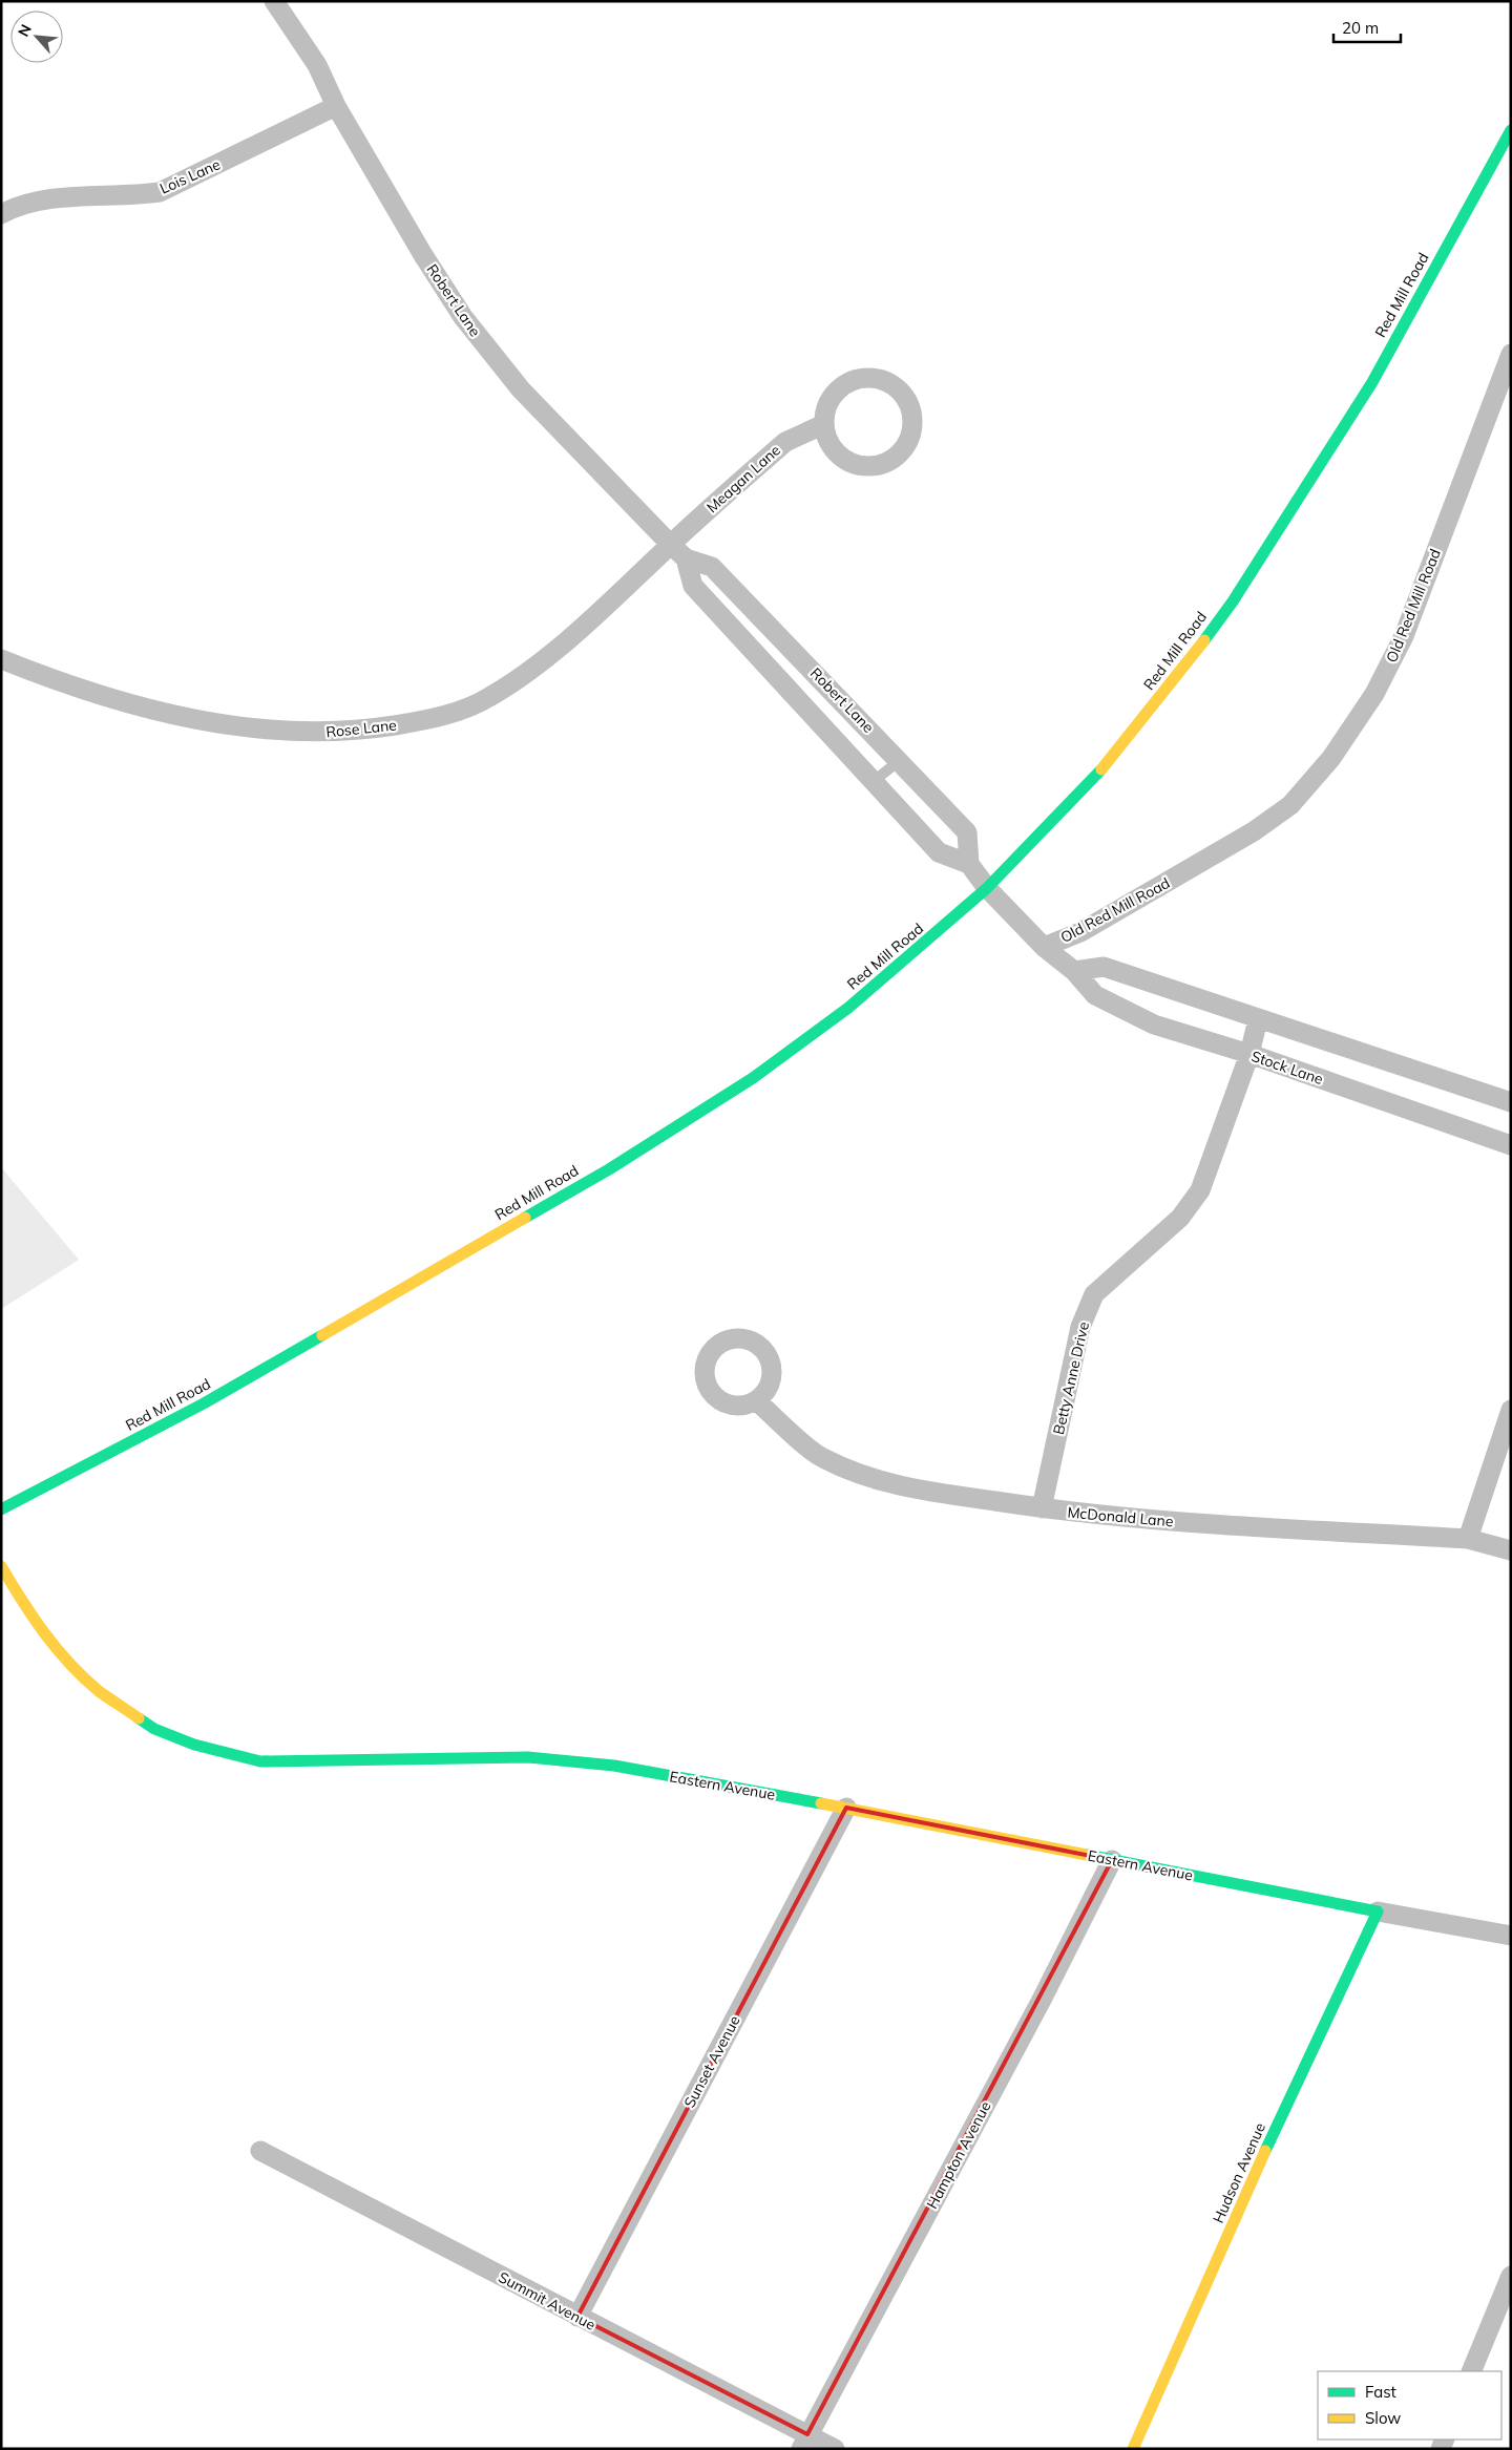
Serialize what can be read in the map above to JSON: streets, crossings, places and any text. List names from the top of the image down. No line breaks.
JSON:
{"streets":{"main road":["Red Mill Road","Eastern Avenue","Hudson Avenue"],"street":["Lois Lane","Robert Lane","Meagan Lane","Old Red Mill Road","Rose Lane","Stock Lane","Betty Anne Drive","McDonald Lane","Sunset Avenue","Hampton Avenue","Summit Avenue"]},"crossings":[["Lois Lane","Robert Lane"],["Red Mill Road","Stock Lane"],["Robert Lane","Meagan Lane"],["Robert Lane","Rose Lane"],["Meagan Lane","Rose Lane"],["Old Red Mill Road","Stock Lane"],["Stock Lane","Betty Anne Drive"],["Betty Anne Drive","McDonald Lane"],["Eastern Avenue","Sunset Avenue"],["Eastern Avenue","Hampton Avenue"],["Eastern Avenue","Hudson Avenue"],["Sunset Avenue","Summit Avenue"],["Hampton Avenue","Summit Avenue"]],"legend":["Fast","Slow"],"scale_bar":"20 m","north":"top left"}
